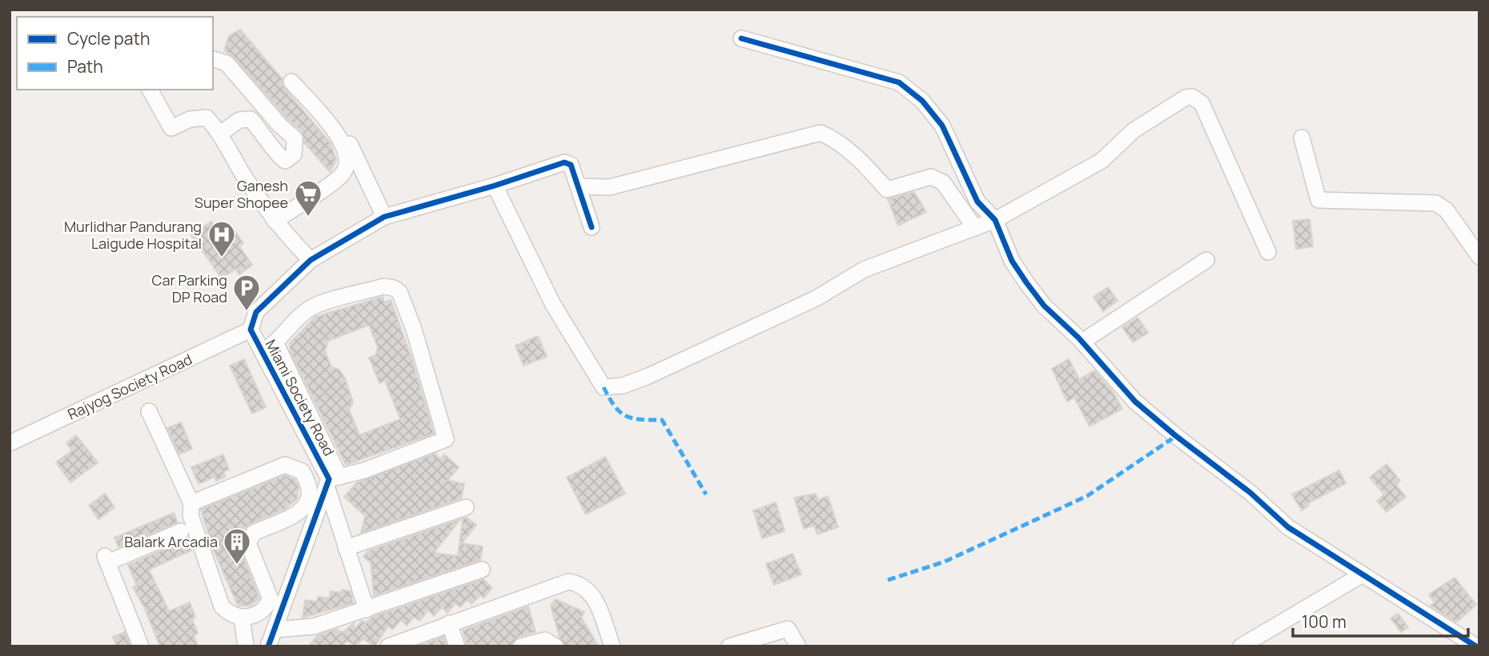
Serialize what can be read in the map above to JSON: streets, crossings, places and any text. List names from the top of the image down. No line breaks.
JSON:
{"streets":{"street":["Rajyog Society Road","Miami Society Road"]},"crossings":[["Rajyog Society Road","Miami Society Road"]],"places":{"supermarket":["Ganesh Super Shopee"],"hospital":["Murlidhar Pandurang Laigude Hospital"],"parking":["Car Parking DP Road"],"building":["Balark Arcadia"]},"legend":["Cycle path","Path"],"scale_bar":"100 m"}
